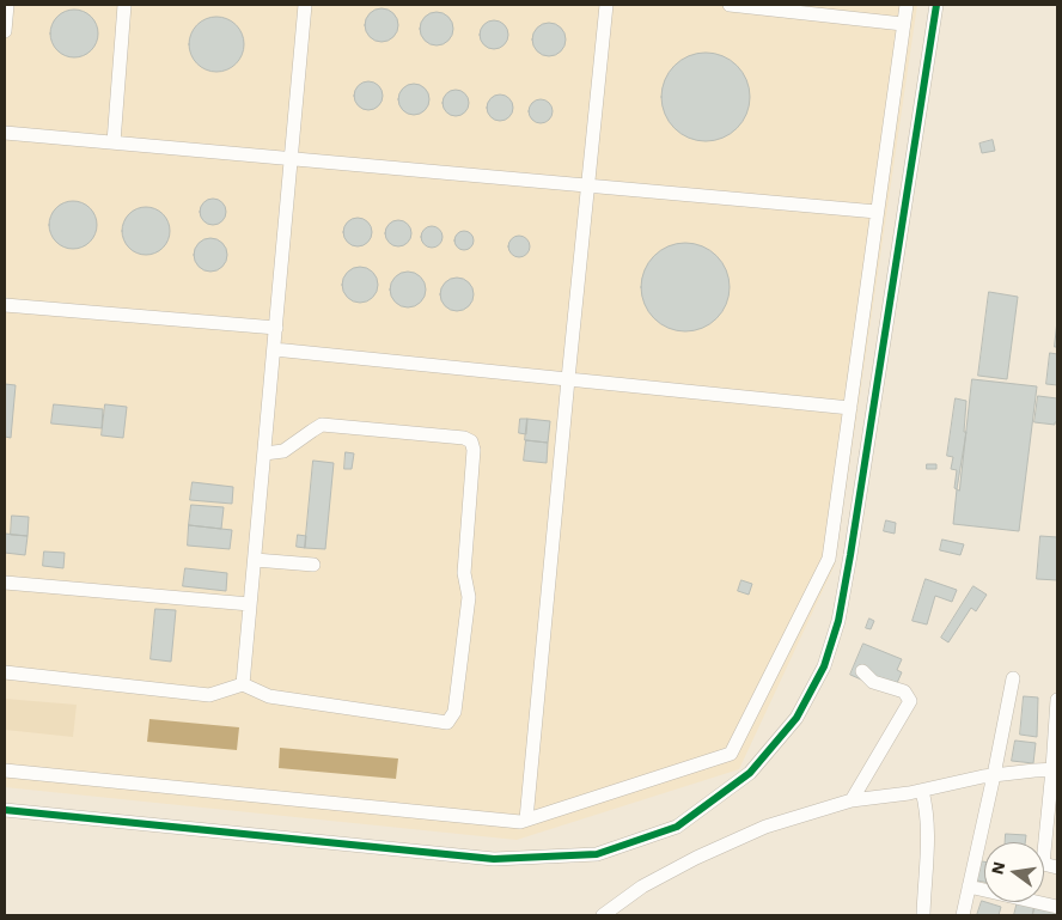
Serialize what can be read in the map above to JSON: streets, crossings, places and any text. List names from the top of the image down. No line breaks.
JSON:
{"north":"left"}
